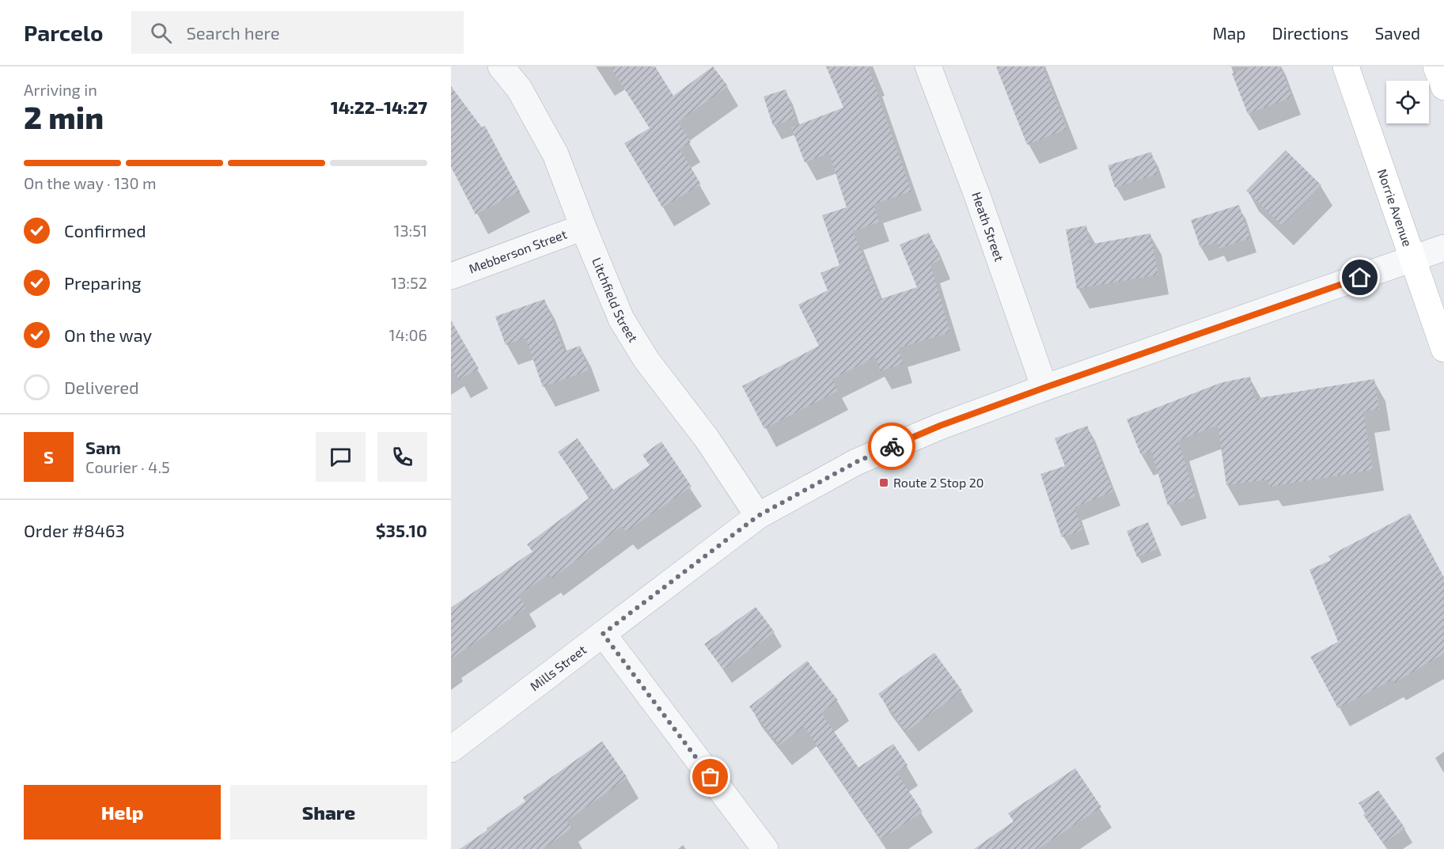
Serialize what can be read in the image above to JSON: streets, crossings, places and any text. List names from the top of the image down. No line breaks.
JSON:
{"streets":{"main road":["Norrie Avenue"],"street":["Heath Street","Mebberson Street","Litchfield Street","Mills Street"]},"crossings":[["Norrie Avenue","Mills Street"],["Heath Street","Mills Street"],["Mebberson Street","Litchfield Street"],["Litchfield Street","Mills Street"]],"places":{"transit":["Route 2 Stop 20"]},"page":{"header":"Parcelo","search":"Search here","nav":["Map","Directions","Saved"],"heading":["2 min","Arriving in","14:22–14:27"],"panel":["Sam","Courier · 4.5","Order #8463","$35.10"],"bar":"On the way · 130 m","list":[["Confirmed","13:51"],["Preparing","13:52"],["On the way","14:06"],"Delivered"],"round":"S","buttons":["Help","Share"]}}
